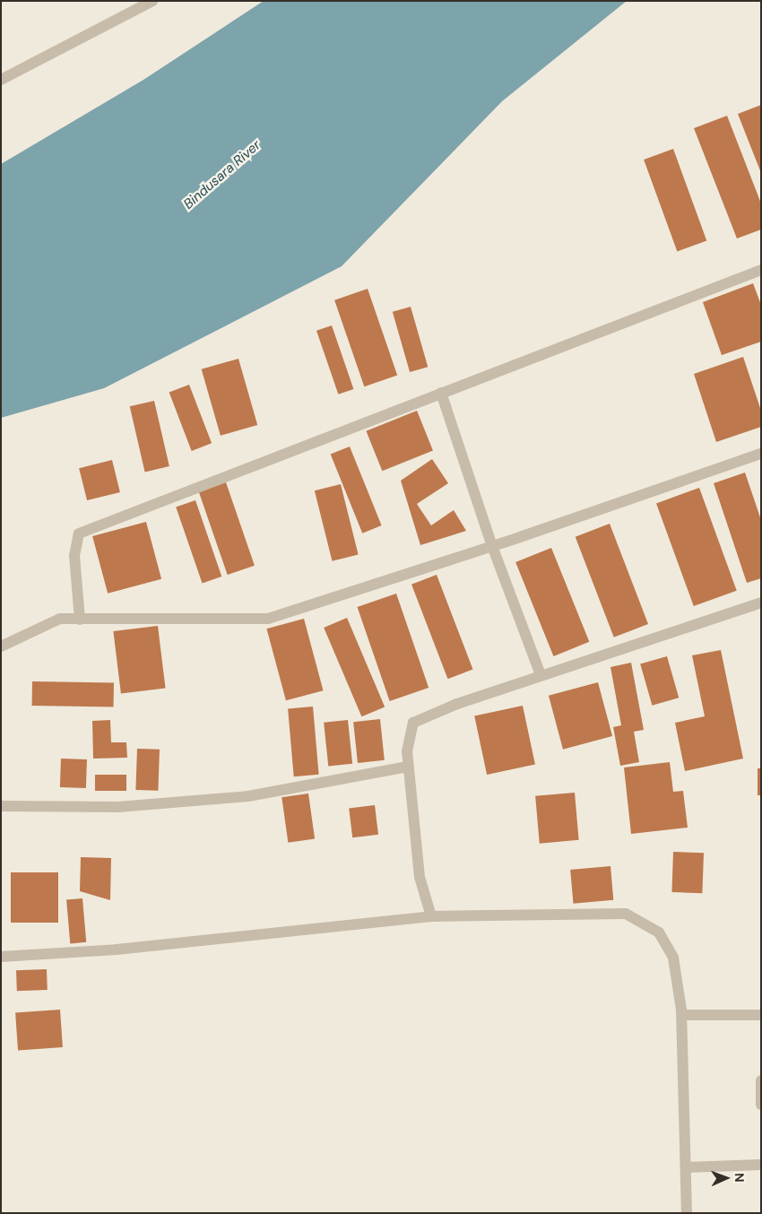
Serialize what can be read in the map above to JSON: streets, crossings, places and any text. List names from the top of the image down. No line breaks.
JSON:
{"water":["Bindusara River"],"north":"right"}
